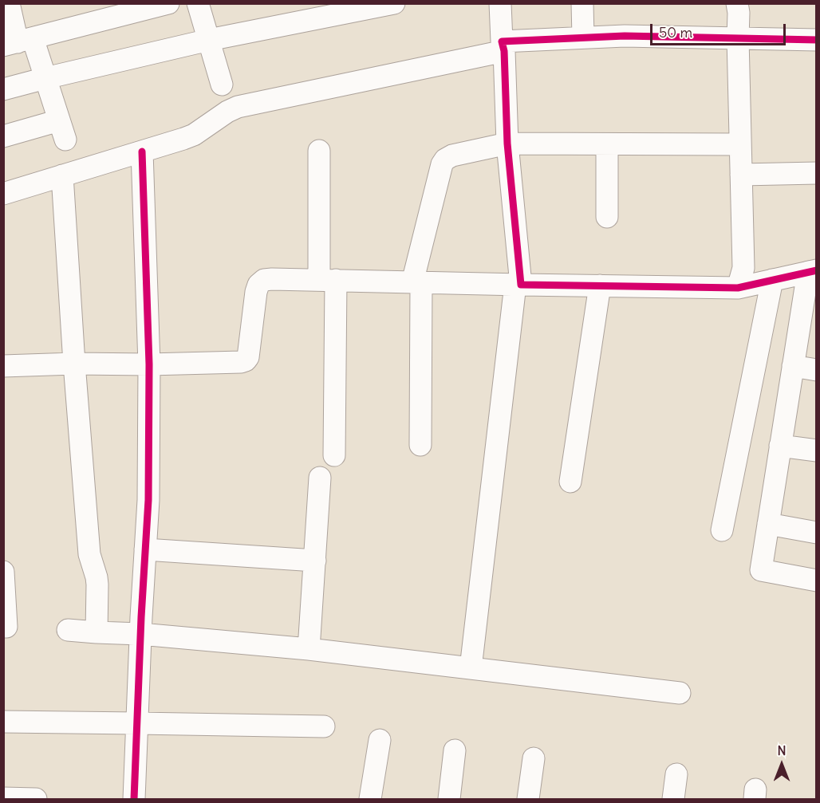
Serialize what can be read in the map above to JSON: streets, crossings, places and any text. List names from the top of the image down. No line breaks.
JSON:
{"scale_bar":"50 m","north":"top"}
